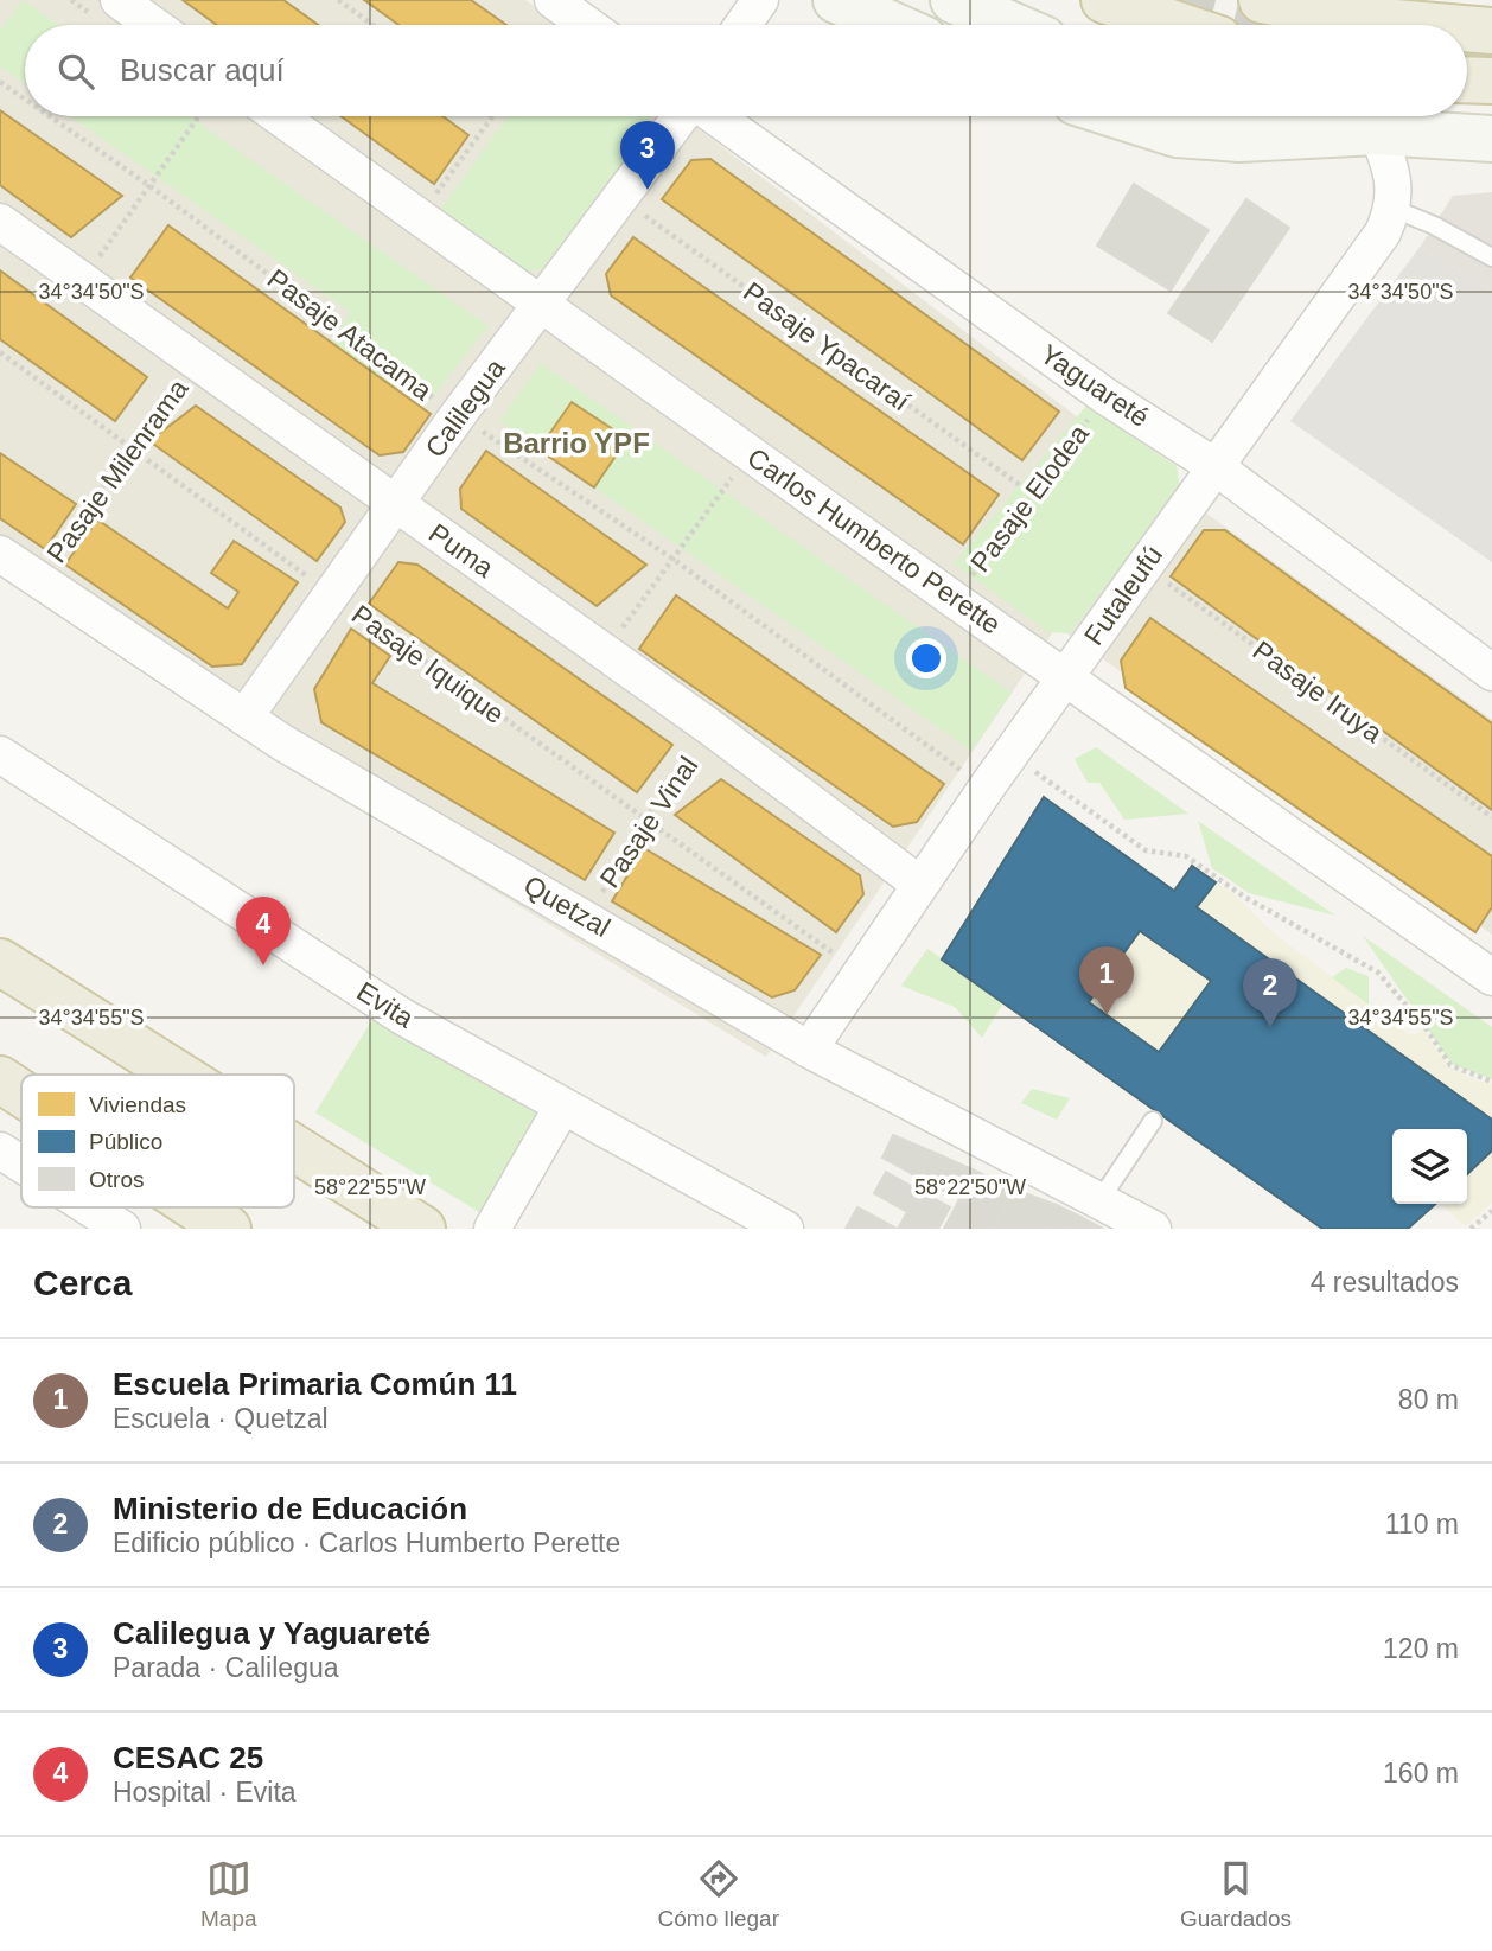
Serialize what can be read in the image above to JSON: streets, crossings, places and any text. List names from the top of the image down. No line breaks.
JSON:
{"streets":{"street":["Yaguareté","Calilegua","Carlos Humberto Perette","Puma","Futaleufú","Quetzal","Evita"],"path":["Pasaje Atacama","Pasaje Ypacaraí","Pasaje Milenrama","Pasaje Elodea","Pasaje Iquique","Pasaje Iruya","Pasaje Vinal"]},"crossings":[["Pasaje Atacama","Calilegua"],["Pasaje Atacama","Futaleufú"],["Pasaje Ypacaraí","Calilegua"],["Pasaje Ypacaraí","Pasaje Elodea"],["Yaguareté","Pasaje Elodea"],["Yaguareté","Futaleufú"],["Calilegua","Carlos Humberto Perette"],["Calilegua","Puma"],["Calilegua","Pasaje Iquique"],["Calilegua","Quetzal"],["Pasaje Milenrama","Puma"],["Pasaje Milenrama","Pasaje Iquique"],["Pasaje Milenrama","Quetzal"],["Pasaje Elodea","Carlos Humberto Perette"],["Carlos Humberto Perette","Futaleufú"],["Puma","Futaleufú"],["Puma","Pasaje Vinal"],["Futaleufú","Pasaje Iquique"],["Futaleufú","Pasaje Iruya"],["Futaleufú","Quetzal"],["Pasaje Iquique","Pasaje Vinal"],["Pasaje Vinal","Quetzal"]],"districts":["Barrio YPF"],"legend":["Viviendas","Público","Otros"],"page":{"search":"Buscar aquí","pins":["3","4","1","2"],"heading":["Cerca","4 resultados"],"list":[{"mark":"1","name":"Escuela Primaria Común 11","note":"Escuela · Quetzal","value":"80 m"},{"mark":"2","name":"Ministerio de Educación","note":"Edificio público · Carlos Humberto Perette","value":"110 m"},{"mark":"3","name":"Calilegua y Yaguareté","note":"Parada · Calilegua","value":"120 m"},{"mark":"4","name":"CESAC 25","note":"Hospital · Evita","value":"160 m"}],"nav":["Mapa","Cómo llegar","Guardados"]},"coordinates":["34°34'50\"S","34°34'55\"S","58°22'55\"W","58°22'50\"W"]}
